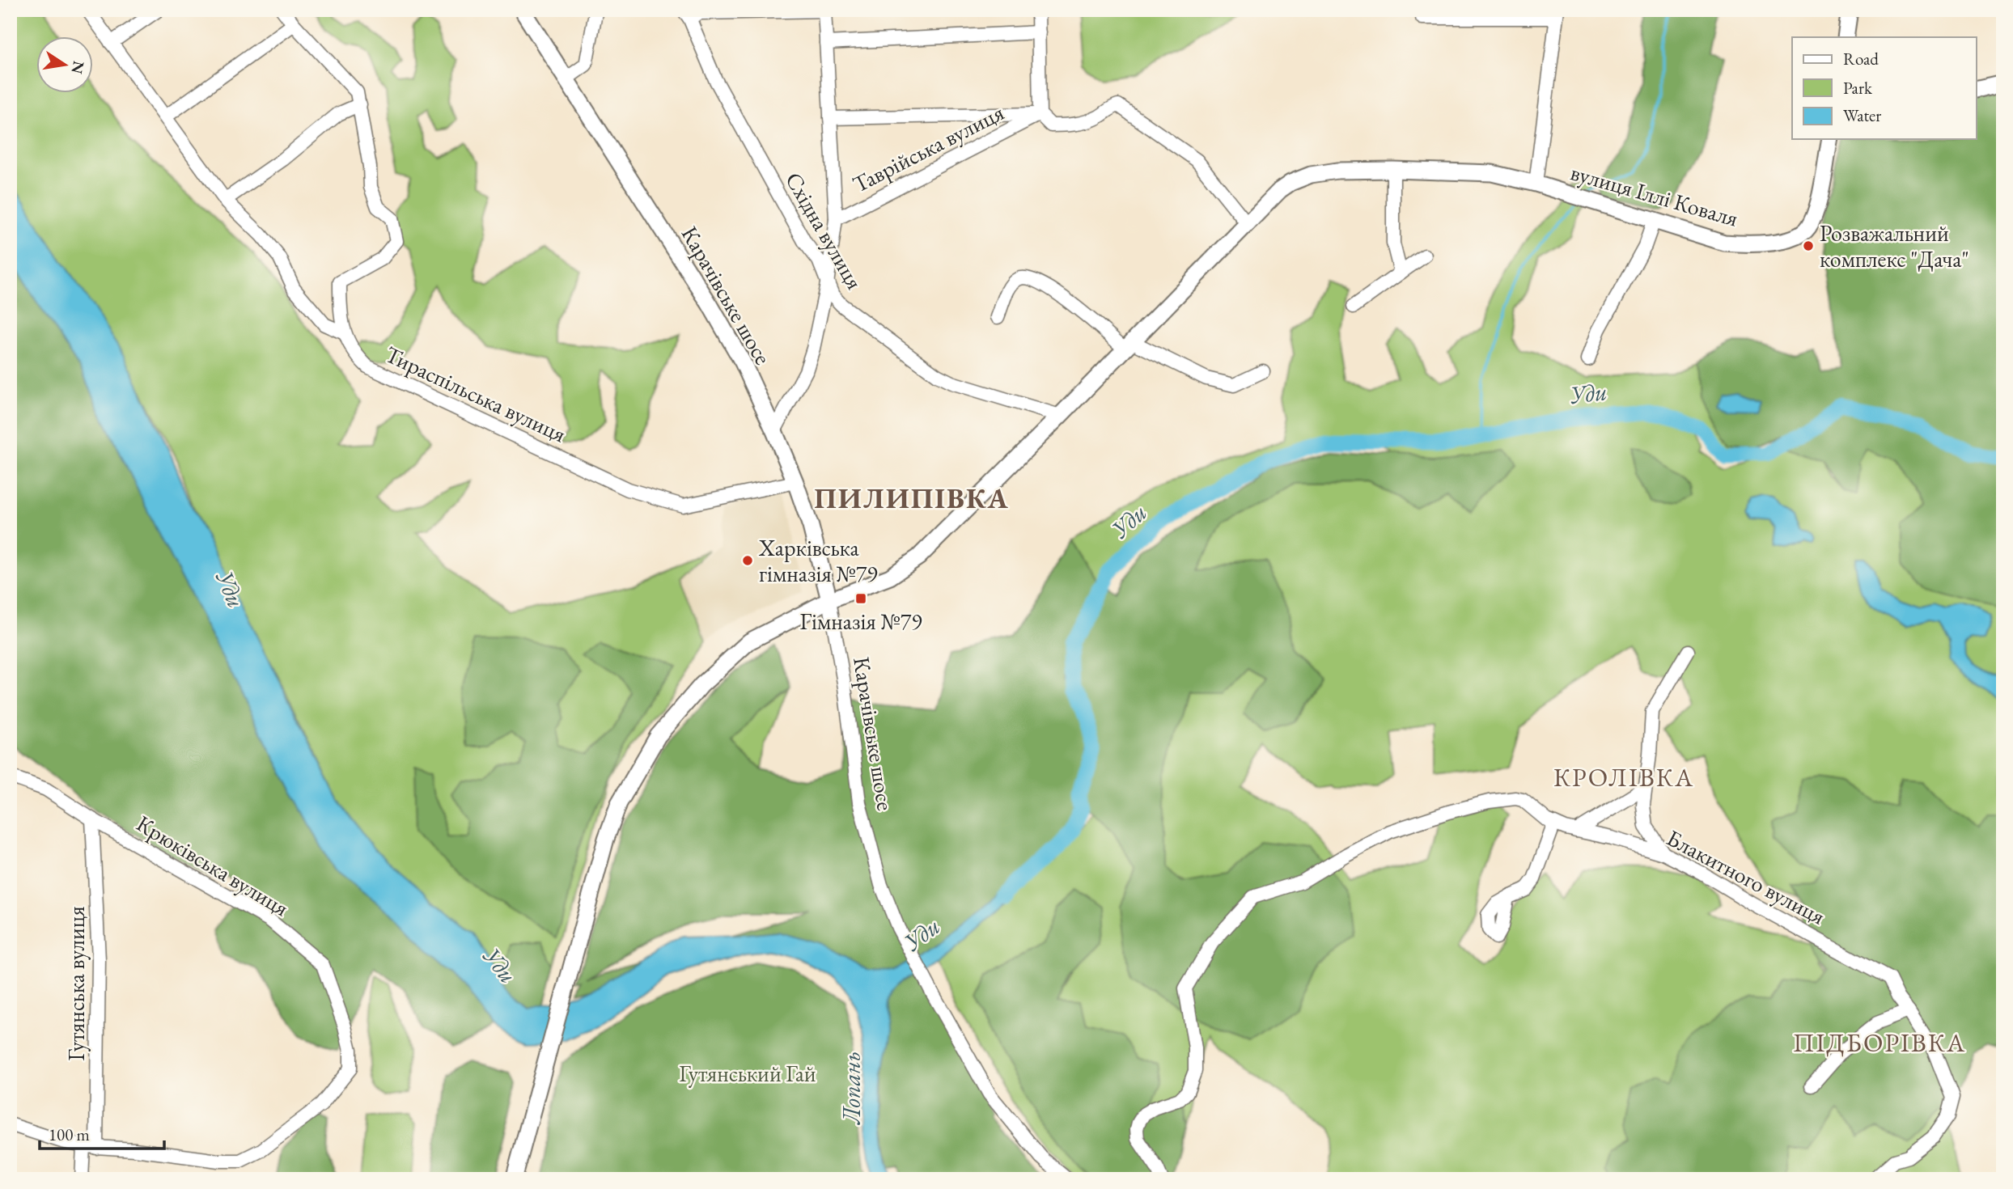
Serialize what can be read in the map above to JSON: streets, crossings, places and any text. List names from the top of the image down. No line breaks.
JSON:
{"streets":{"main road":["вулиця Іллі Коваля","Карачівське шосе"],"street":["Таврійська вулиця","Східна вулиця","Тираспільська вулиця","Крюківська вулиця","Блакитного вулиця","Гутянська вулиця"]},"crossings":[["вулиця Іллі Коваля","Східна вулиця"],["вулиця Іллі Коваля","Карачівське шосе"],["Карачівське шосе","Тираспільська вулиця"],["Крюківська вулиця","Гутянська вулиця"]],"districts":["ПИЛИПІВКА","КРОЛІВКА","ПІДБОРІВКА"],"water":["Уди","Лопань"],"parks":["Гутянський Гай"],"places":{"other":["Розважальний комплекс \"Дача\"","Харківська гімназія №79"],"transit":["Гімназія №79"]},"legend":["Road","Park","Water"],"scale_bar":"100 m","north":"right"}
